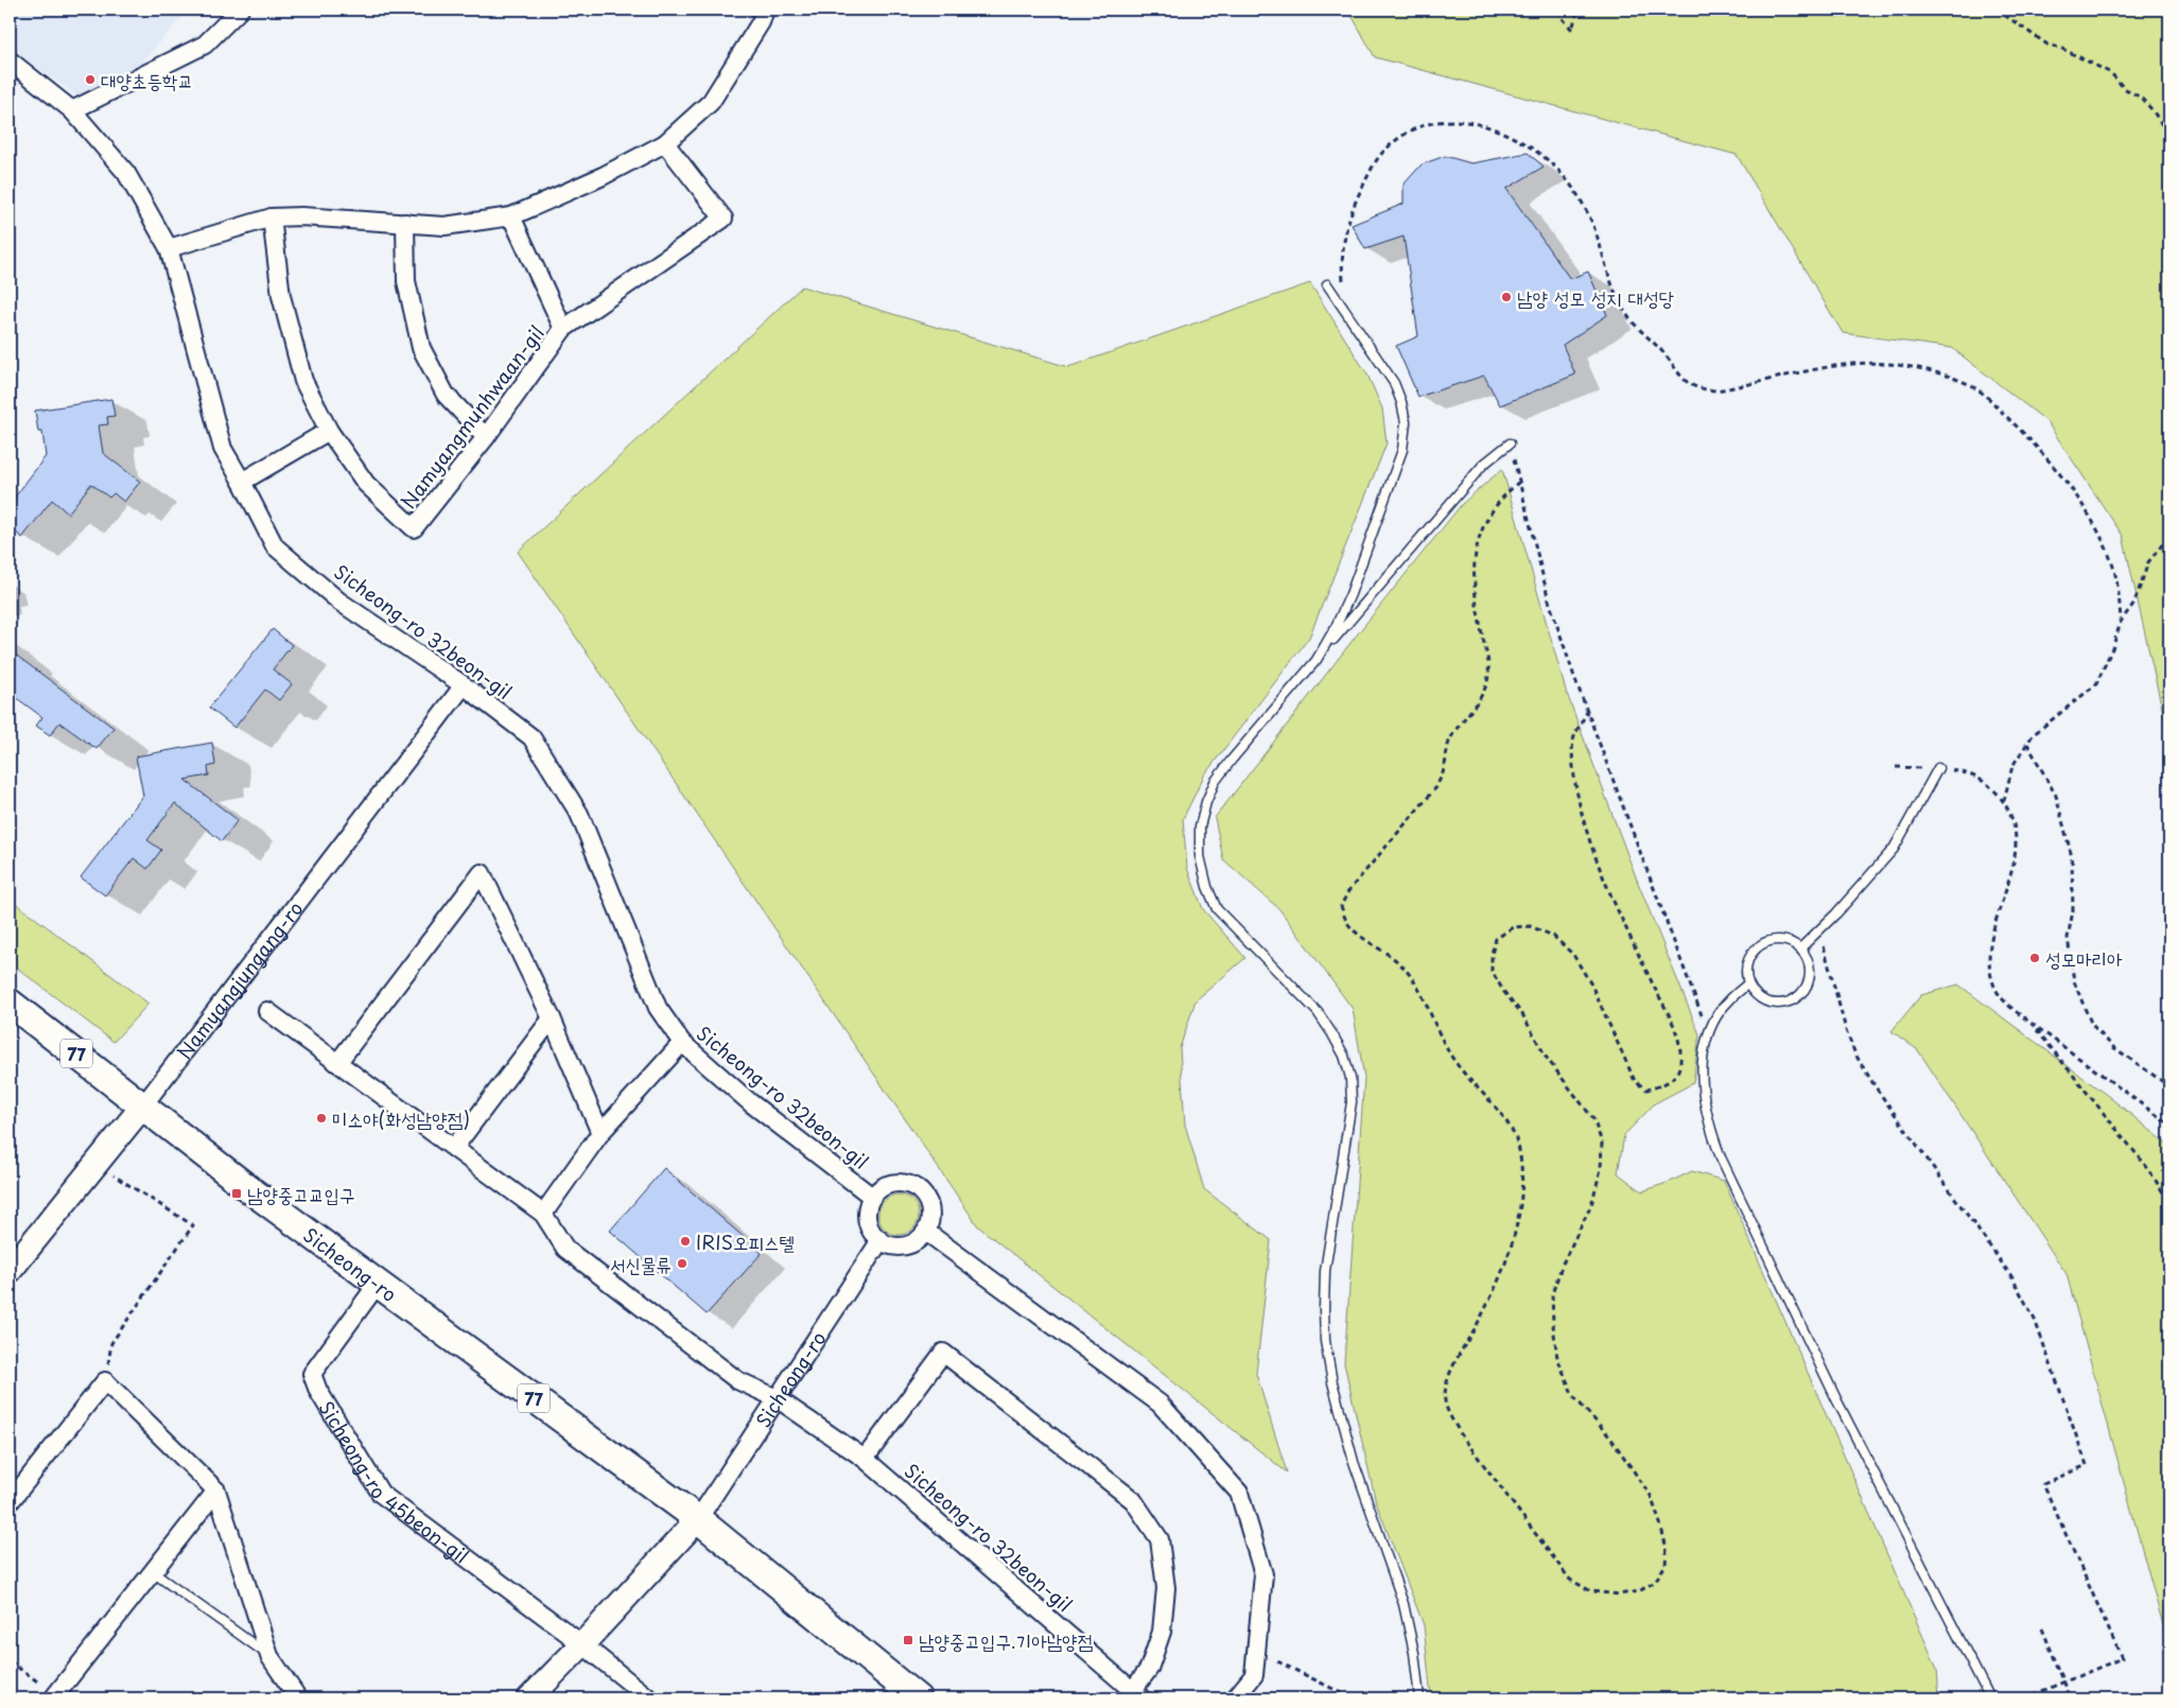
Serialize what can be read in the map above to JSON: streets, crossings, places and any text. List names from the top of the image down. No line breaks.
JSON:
{"streets":{"main road":["77","Sicheong-ro"],"street":["Namyangmunhwaan-gil","Sicheong-ro 32beon-gil","Namyangjungang-ro","Sicheong-ro 45beon-gil"]},"crossings":[["Sicheong-ro 32beon-gil","Namyangjungang-ro"],["Sicheong-ro 32beon-gil","Sicheong-ro"],["Namyangjungang-ro","Sicheong-ro"],["Sicheong-ro","Sicheong-ro 45beon-gil"]],"places":{"other":["대양초등학교","남양 성모 성지 대성당","성모마리아","미소야(화성남양점)","IRIS오피스텔","서신물류"],"transit":["남양중고교입구","남양중고입구.기아남양점"]}}
